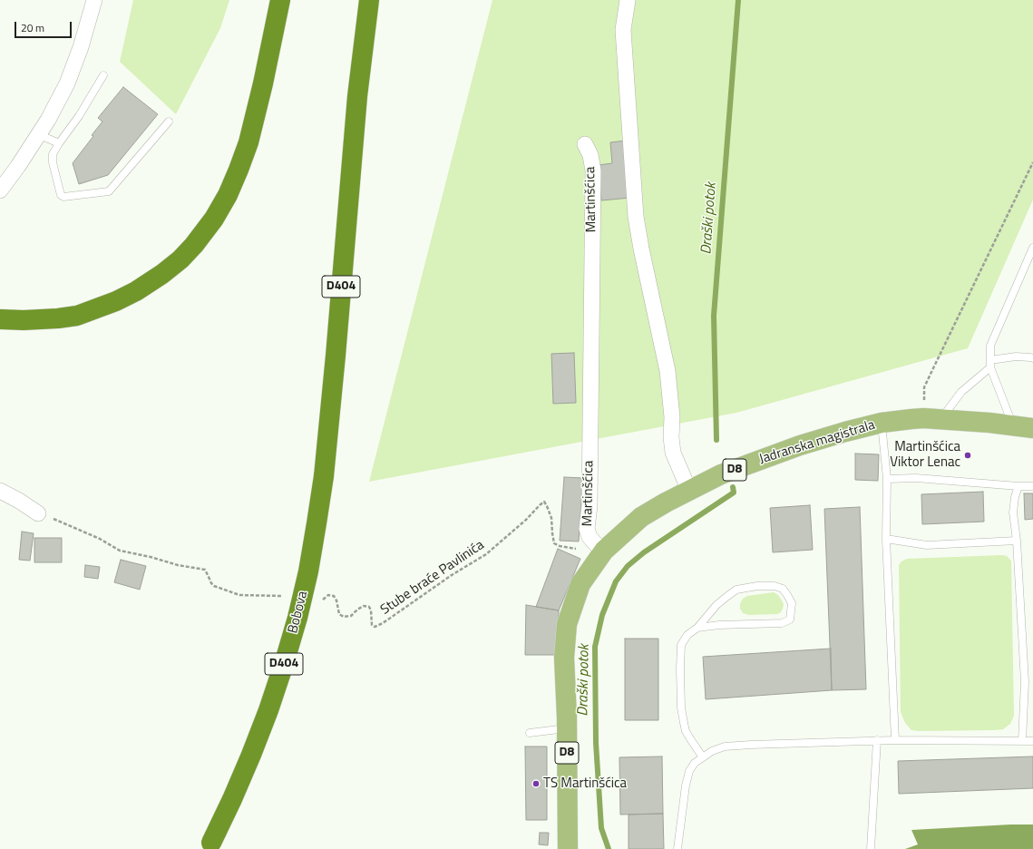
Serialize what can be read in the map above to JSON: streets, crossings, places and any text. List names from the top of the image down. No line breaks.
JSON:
{"streets":{"highway":["D404","Bobova"],"main road":["Jadranska magistrala","D8"],"street":["Martinšćica"],"path":["Stube braće Pavlinića"]},"crossings":[["Martinšćica","Jadranska magistrala"],["Martinšćica","D8"],["Jadranska magistrala","D8"]],"water":["Draški potok"],"places":["Martinšćica Viktor Lenac","TS Martinšćica"],"scale_bar":"20 m"}
